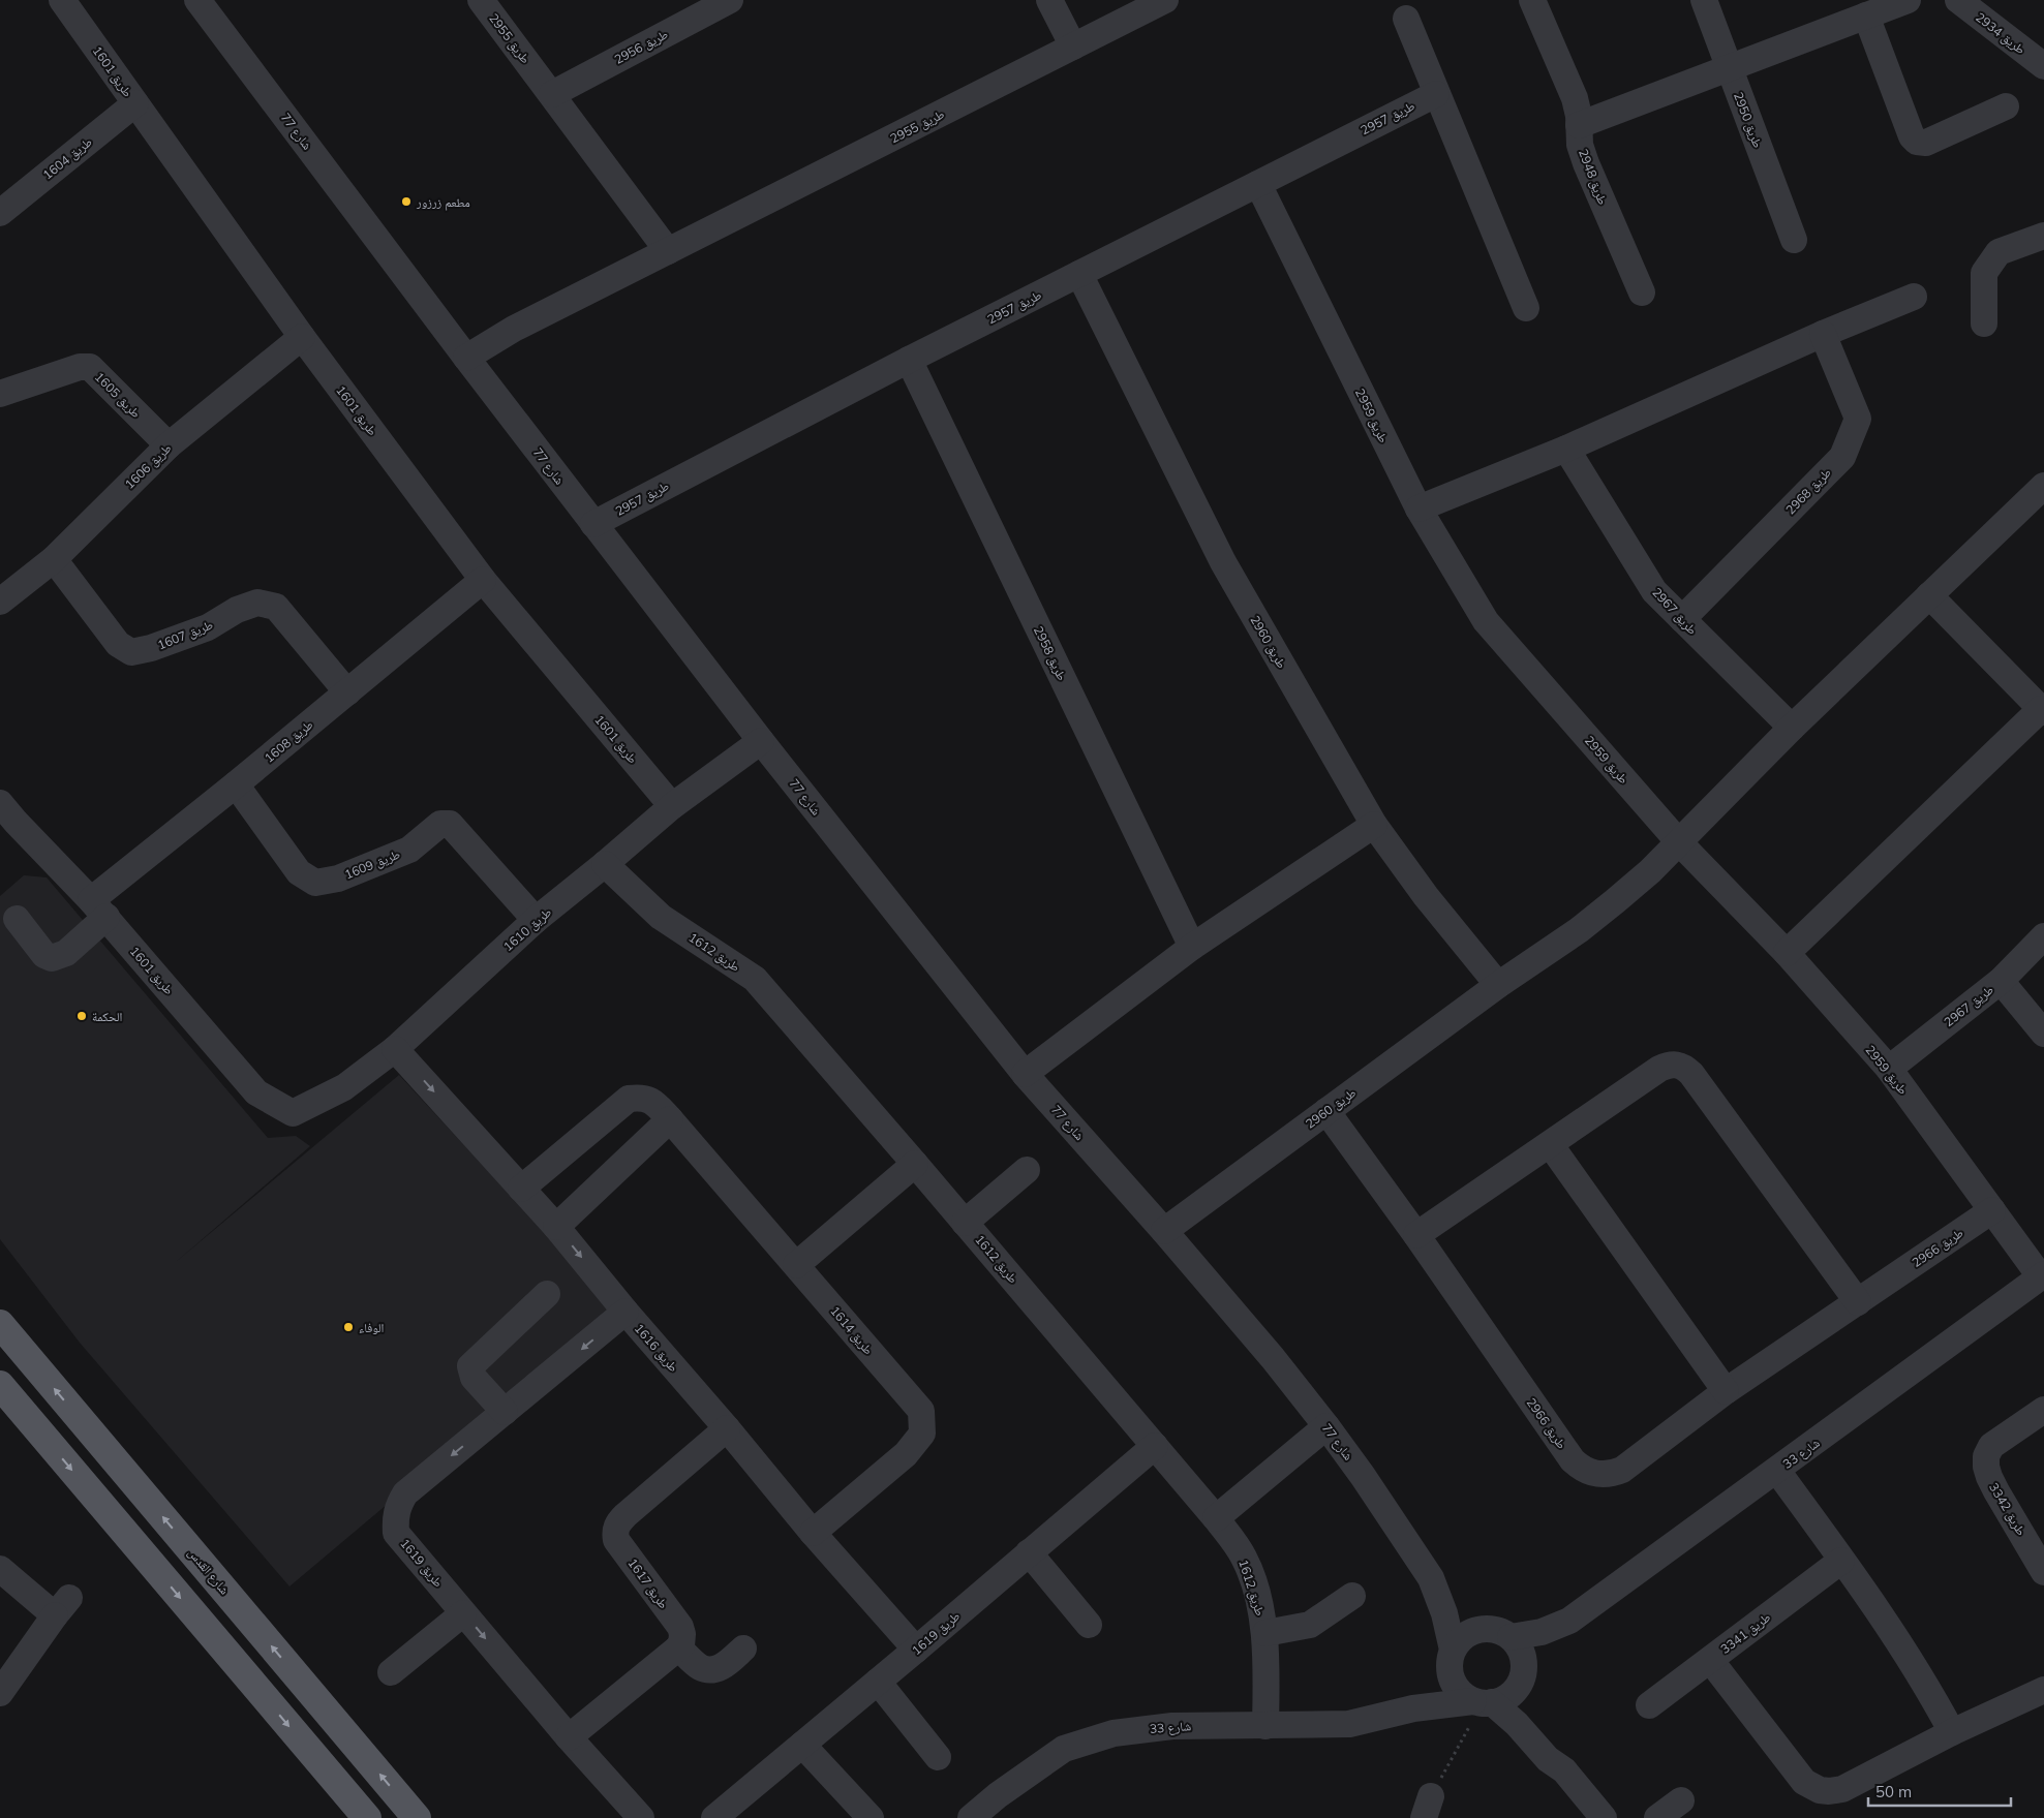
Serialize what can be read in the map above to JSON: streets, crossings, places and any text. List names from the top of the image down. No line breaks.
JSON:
{"streets":{"main road":["شارع القدس"],"street":["طريق 2934","طريق 2955","طريق 2956","طريق 1601","طريق 2957","طريق 2950","شارع 77","طريق 1604","طريق 2948","طريق 1605","طريق 2959","طريق 1606","طريق 2968","طريق 2967","طريق 1607","طريق 2960","طريق 2958","طريق 1608","طريق 1609","طريق 1610","طريق 1612","طريق 2966","طريق 1614","طريق 1616","شارع 33","طريق 3342","طريق 1619","طريق 1617","طريق 3341"]},"crossings":[["طريق 2955","طريق 2956"],["طريق 2955","شارع 77"],["طريق 1601","طريق 1604"],["طريق 1601","طريق 1606"],["طريق 1601","طريق 1608"],["طريق 1601","طريق 1610"],["طريق 2957","شارع 77"],["طريق 2957","طريق 2959"],["طريق 2957","طريق 2960"],["طريق 2957","طريق 2958"],["شارع 77","طريق 2960"],["شارع 77","طريق 1610"],["شارع 77","شارع 33"],["طريق 1605","طريق 1606"],["طريق 2959","طريق 2967"],["طريق 2959","طريق 2960"],["طريق 2959","طريق 2966"],["طريق 2959","شارع 33"],["طريق 1606","طريق 1607"],["طريق 2968","طريق 2967"],["طريق 1607","طريق 1608"],["طريق 2960","طريق 2966"],["طريق 1608","طريق 1609"],["طريق 1609","طريق 1610"],["طريق 1610","طريق 1612"],["طريق 1610","طريق 1616"],["طريق 1612","شارع 33"],["طريق 1612","طريق 1619"],["طريق 1614","طريق 1616"],["طريق 1616","طريق 1619"],["طريق 1616","طريق 1617"]],"one_way":["طريق 1616"],"places":["مطعم زرزور","الحكمة","الوفاء"],"scale_bar":"50 m"}
